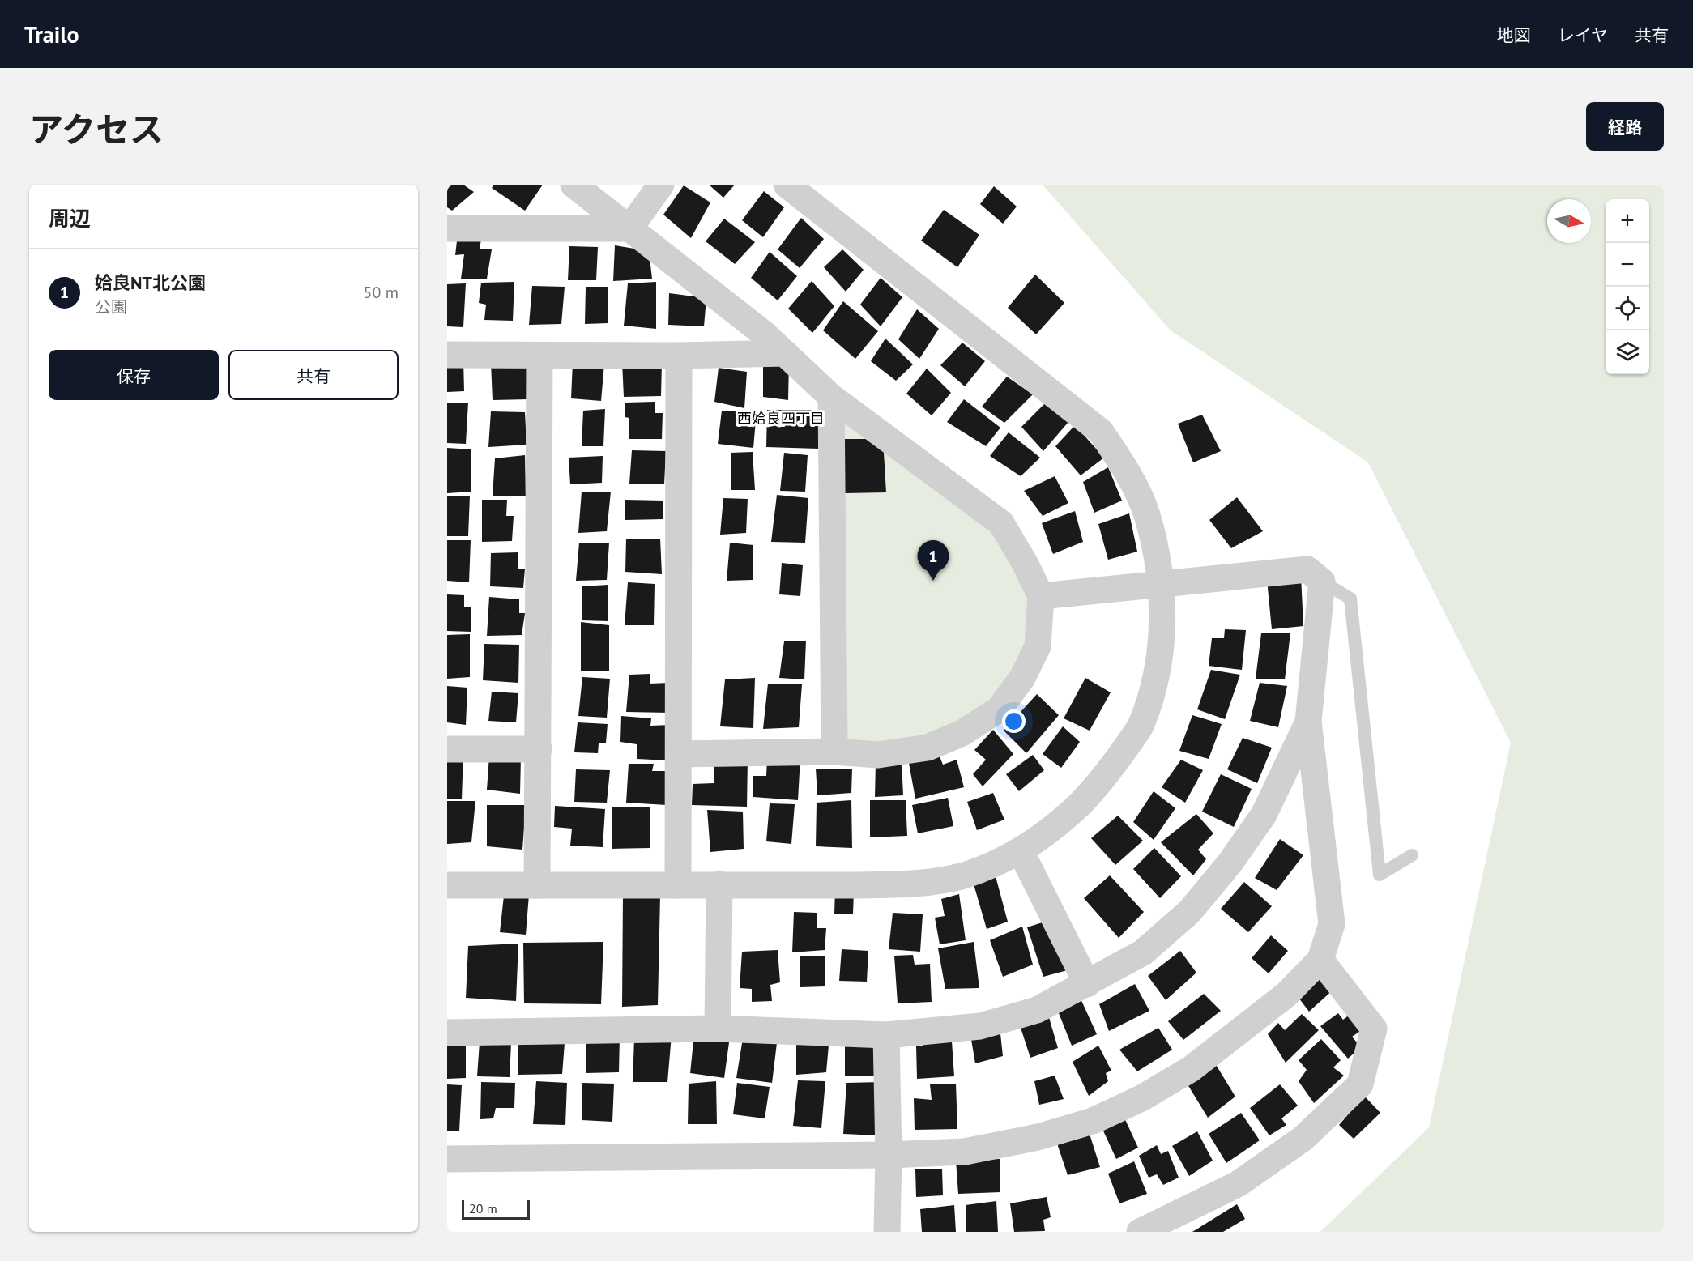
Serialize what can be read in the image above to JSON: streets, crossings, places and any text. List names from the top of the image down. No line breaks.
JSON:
{"districts":["西姶良四丁目"],"scale_bar":"20 m","north":"right","page":{"header":"Trailo","nav":["地図","レイヤ","共有"],"title":"アクセス","buttons":["経路",["保存","共有"]],"heading":"周辺","map_buttons":["+","−"],"list":[{"mark":"1","name":"姶良NT北公園","note":"公園","value":"50 m"}],"pins":"1","scale":"20 m"}}
